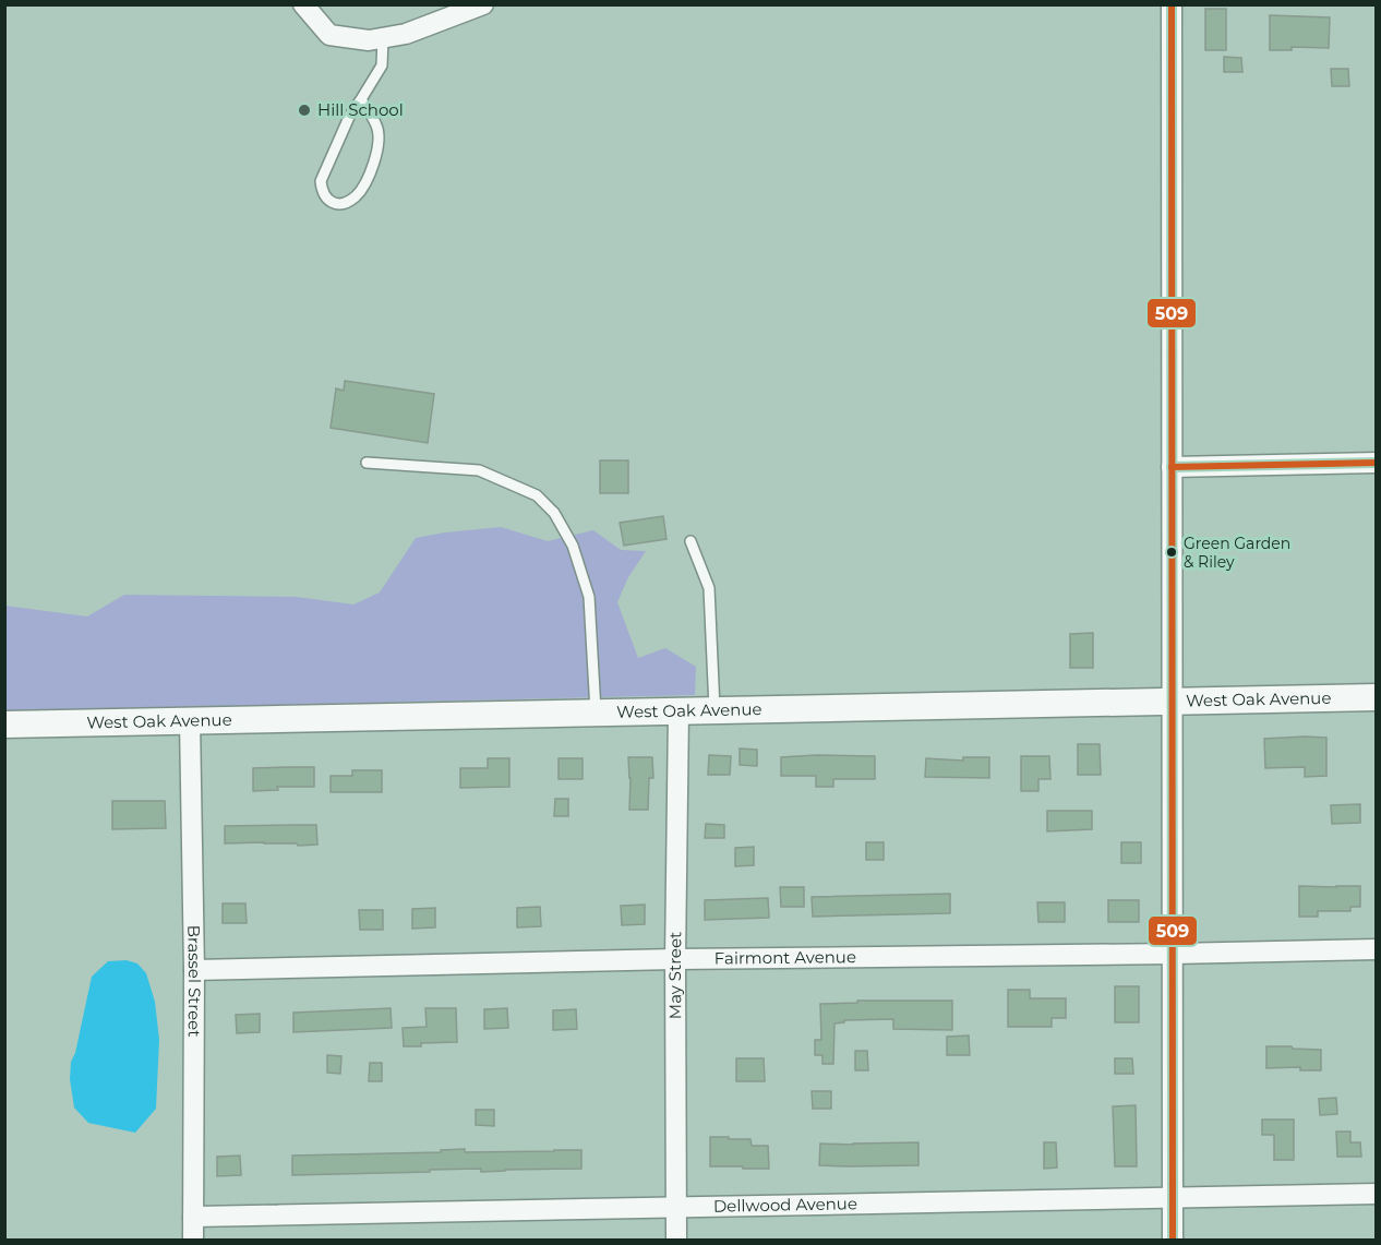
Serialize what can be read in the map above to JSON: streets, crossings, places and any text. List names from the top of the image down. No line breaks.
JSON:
{"streets":{"street":["West Oak Avenue","Fairmont Avenue","May Street","Brassel Street","Dellwood Avenue"]},"crossings":[["West Oak Avenue","May Street"],["West Oak Avenue","Brassel Street"],["Fairmont Avenue","May Street"],["Fairmont Avenue","Brassel Street"],["May Street","Dellwood Avenue"],["Brassel Street","Dellwood Avenue"]],"places":["Hill School","Green Garden & Riley"],"lines":["transit line 509"]}
